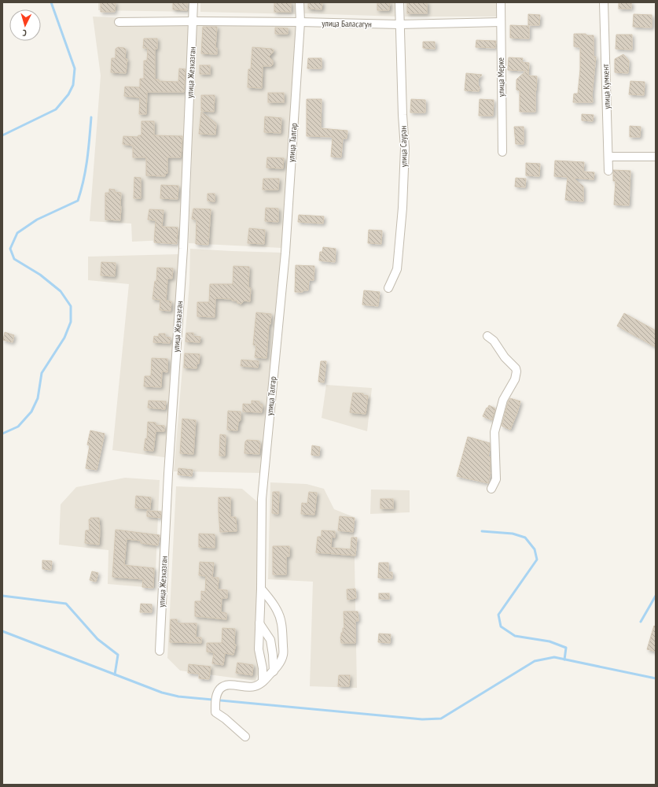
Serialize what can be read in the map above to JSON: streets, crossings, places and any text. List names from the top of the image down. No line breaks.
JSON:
{"streets":{"street":["улица Баласагун","улица Жезказган","улица Мерке","улица Кумкент","улица Талгар","улица Сауран"]},"crossings":[["улица Баласагун","улица Жезказган"],["улица Баласагун","улица Мерке"],["улица Баласагун","улица Талгар"],["улица Баласагун","улица Сауран"]],"north":"bottom"}
